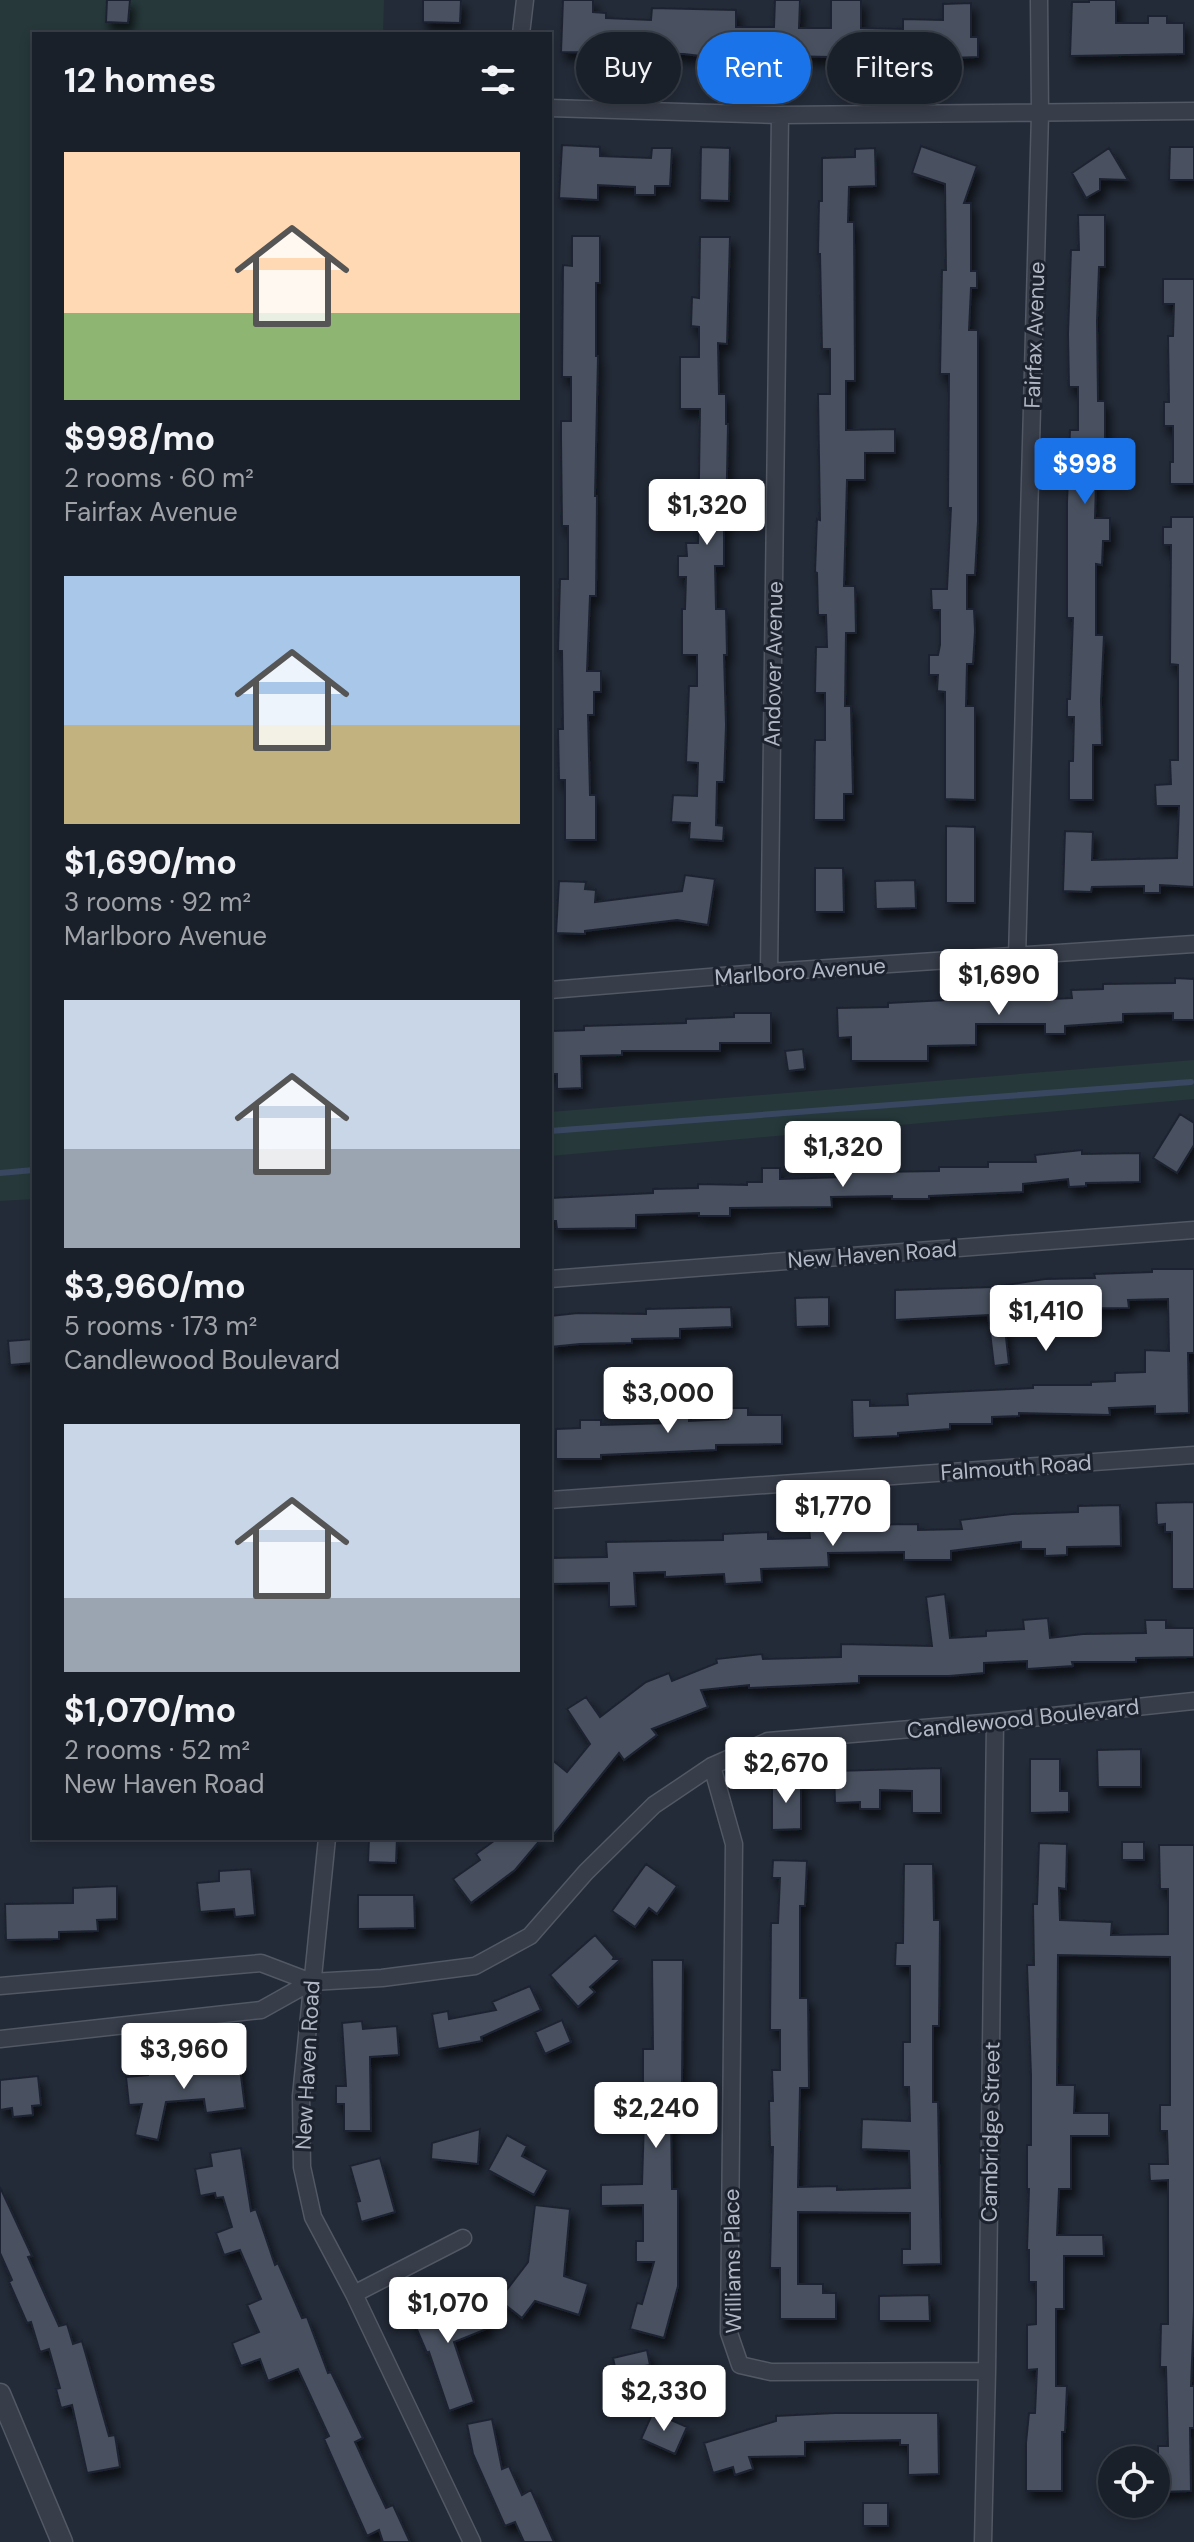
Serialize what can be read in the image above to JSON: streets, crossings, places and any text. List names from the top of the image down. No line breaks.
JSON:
{"streets":{"street":["Fairfax Avenue","Andover Avenue","Marlboro Avenue","New Haven Road","Falmouth Road","Candlewood Boulevard","Cambridge Street","Williams Place"]},"crossings":[["Fairfax Avenue","Marlboro Avenue"],["Andover Avenue","Marlboro Avenue"],["New Haven Road","Candlewood Boulevard"],["Candlewood Boulevard","Cambridge Street"],["Candlewood Boulevard","Williams Place"],["Cambridge Street","Williams Place"]],"page":{"chip":["Buy","Rent","Filters"],"heading":"12 homes","list":[{"name":"$998/mo","note":"2 rooms · 60 m² · Fairfax Avenue"},{"name":"$1,690/mo","note":"3 rooms · 92 m² · Marlboro Avenue"},{"name":"$3,960/mo","note":"5 rooms · 173 m² · Candlewood Boulevard"},{"name":"$1,070/mo","note":"2 rooms · 52 m² · New Haven Road"}],"price":["$998","$1,320","$1,690","$1,320","$1,410","$3,000","$1,770","$2,670","$3,960","$2,240","$1,070","$2,330"]}}
